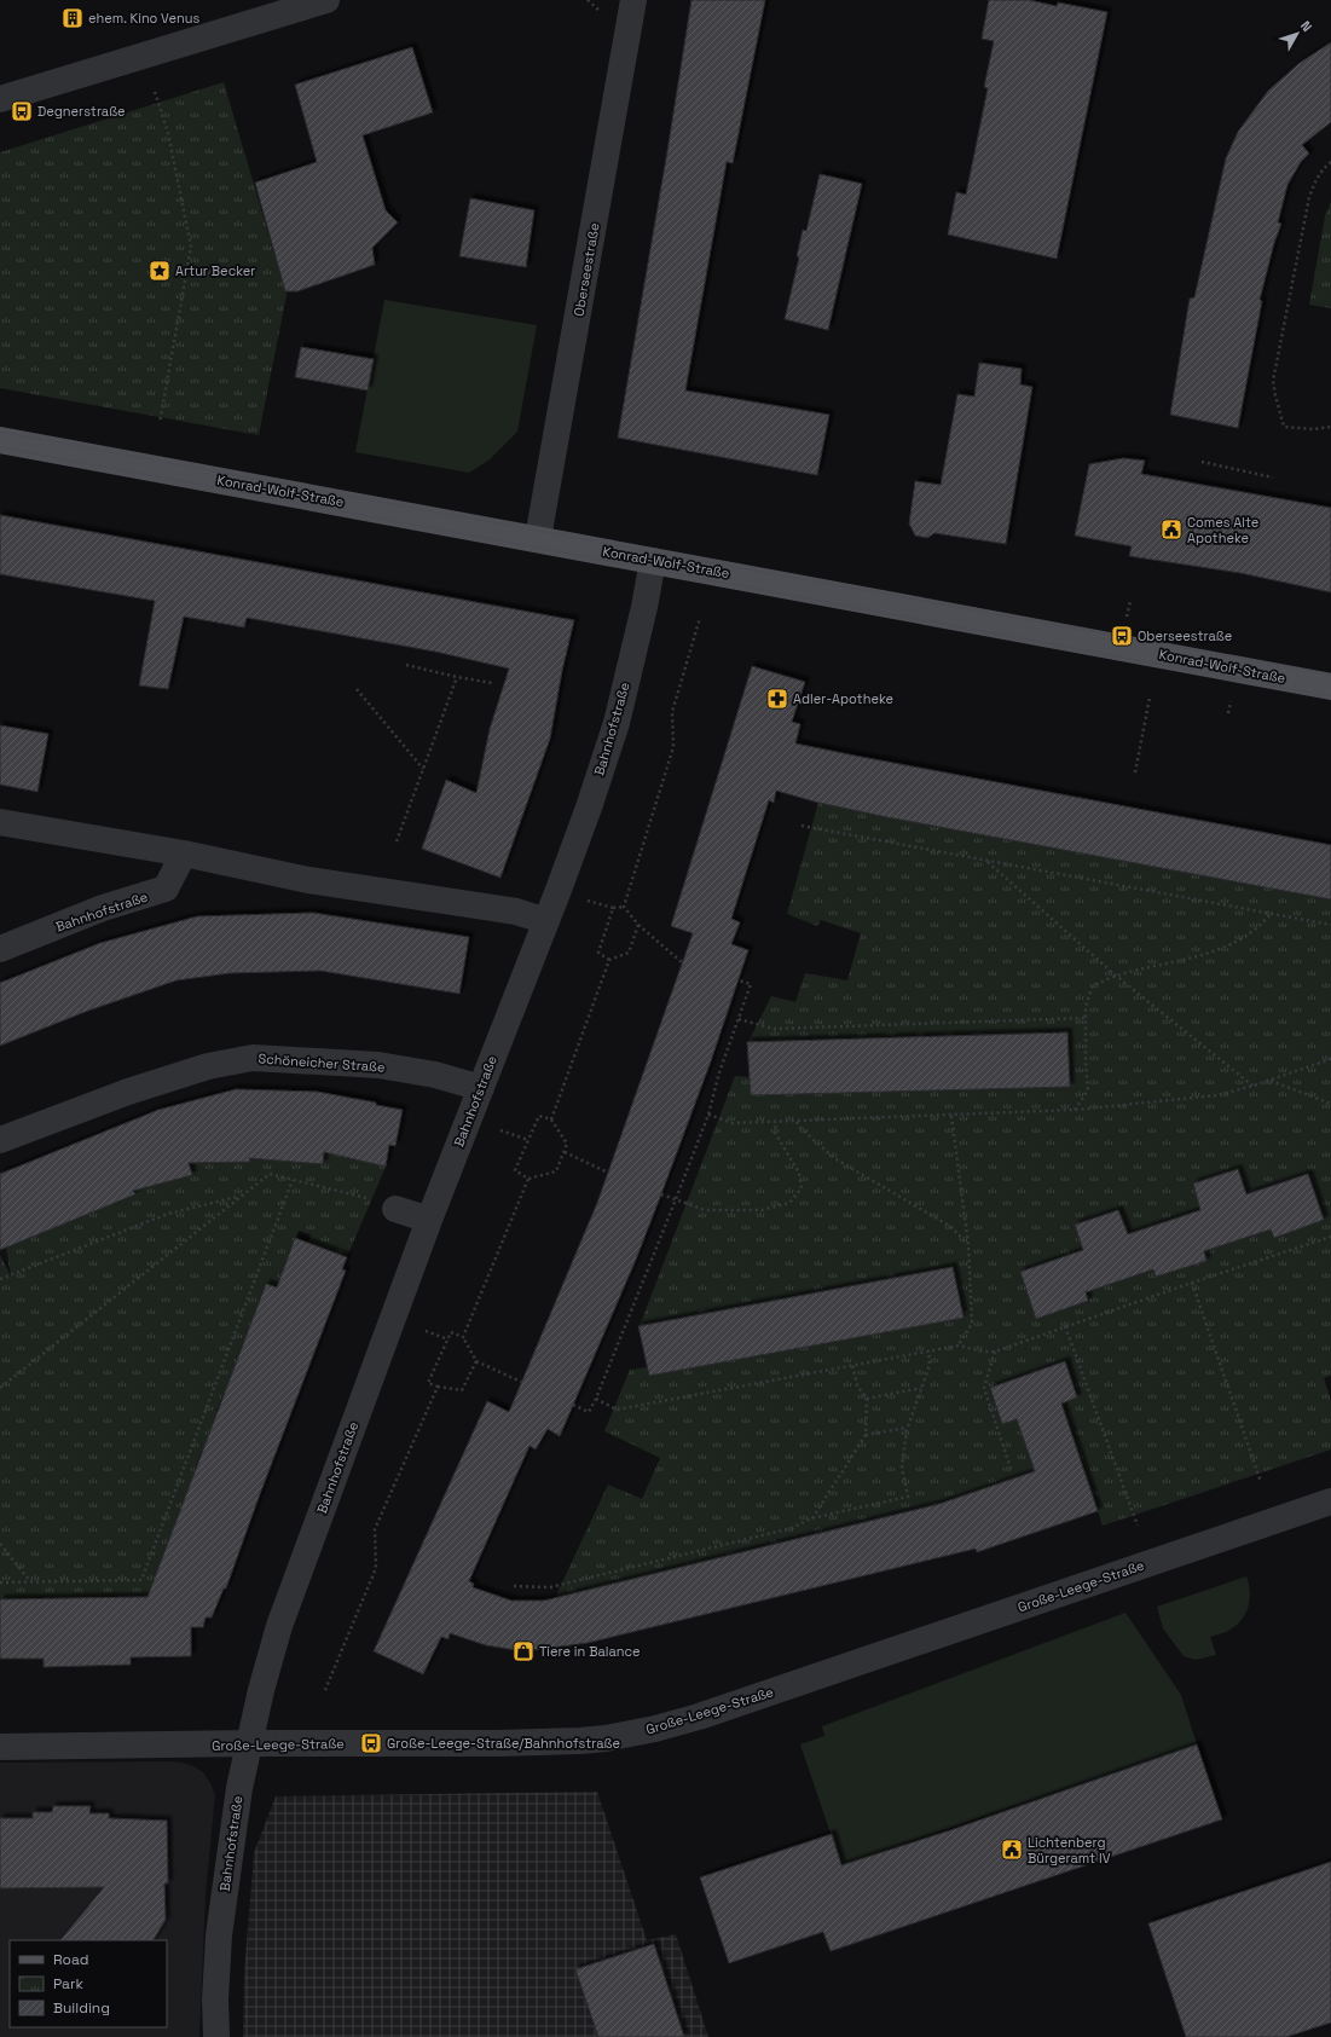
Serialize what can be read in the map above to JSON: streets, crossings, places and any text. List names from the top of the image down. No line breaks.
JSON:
{"streets":{"main road":["Konrad-Wolf-Straße"],"street":["Oberseestraße","Bahnhofstraße","Schöneicher Straße","Große-Leege-Straße"]},"crossings":[["Oberseestraße","Konrad-Wolf-Straße"],["Konrad-Wolf-Straße","Bahnhofstraße"],["Bahnhofstraße","Schöneicher Straße"],["Bahnhofstraße","Große-Leege-Straße"]],"places":{"building":["ehem. Kino Venus"],"bus stop":["Degnerstraße","Oberseestraße","Große-Leege-Straße/Bahnhofstraße"],"place":["Artur Becker"],"public building":["Comes Alte Apotheke","Lichtenberg Bürgeramt IV"],"pharmacy":["Adler-Apotheke"],"shop":["Tiere in Balance"]},"legend":["Road","Park","Building"],"north":"top right"}
